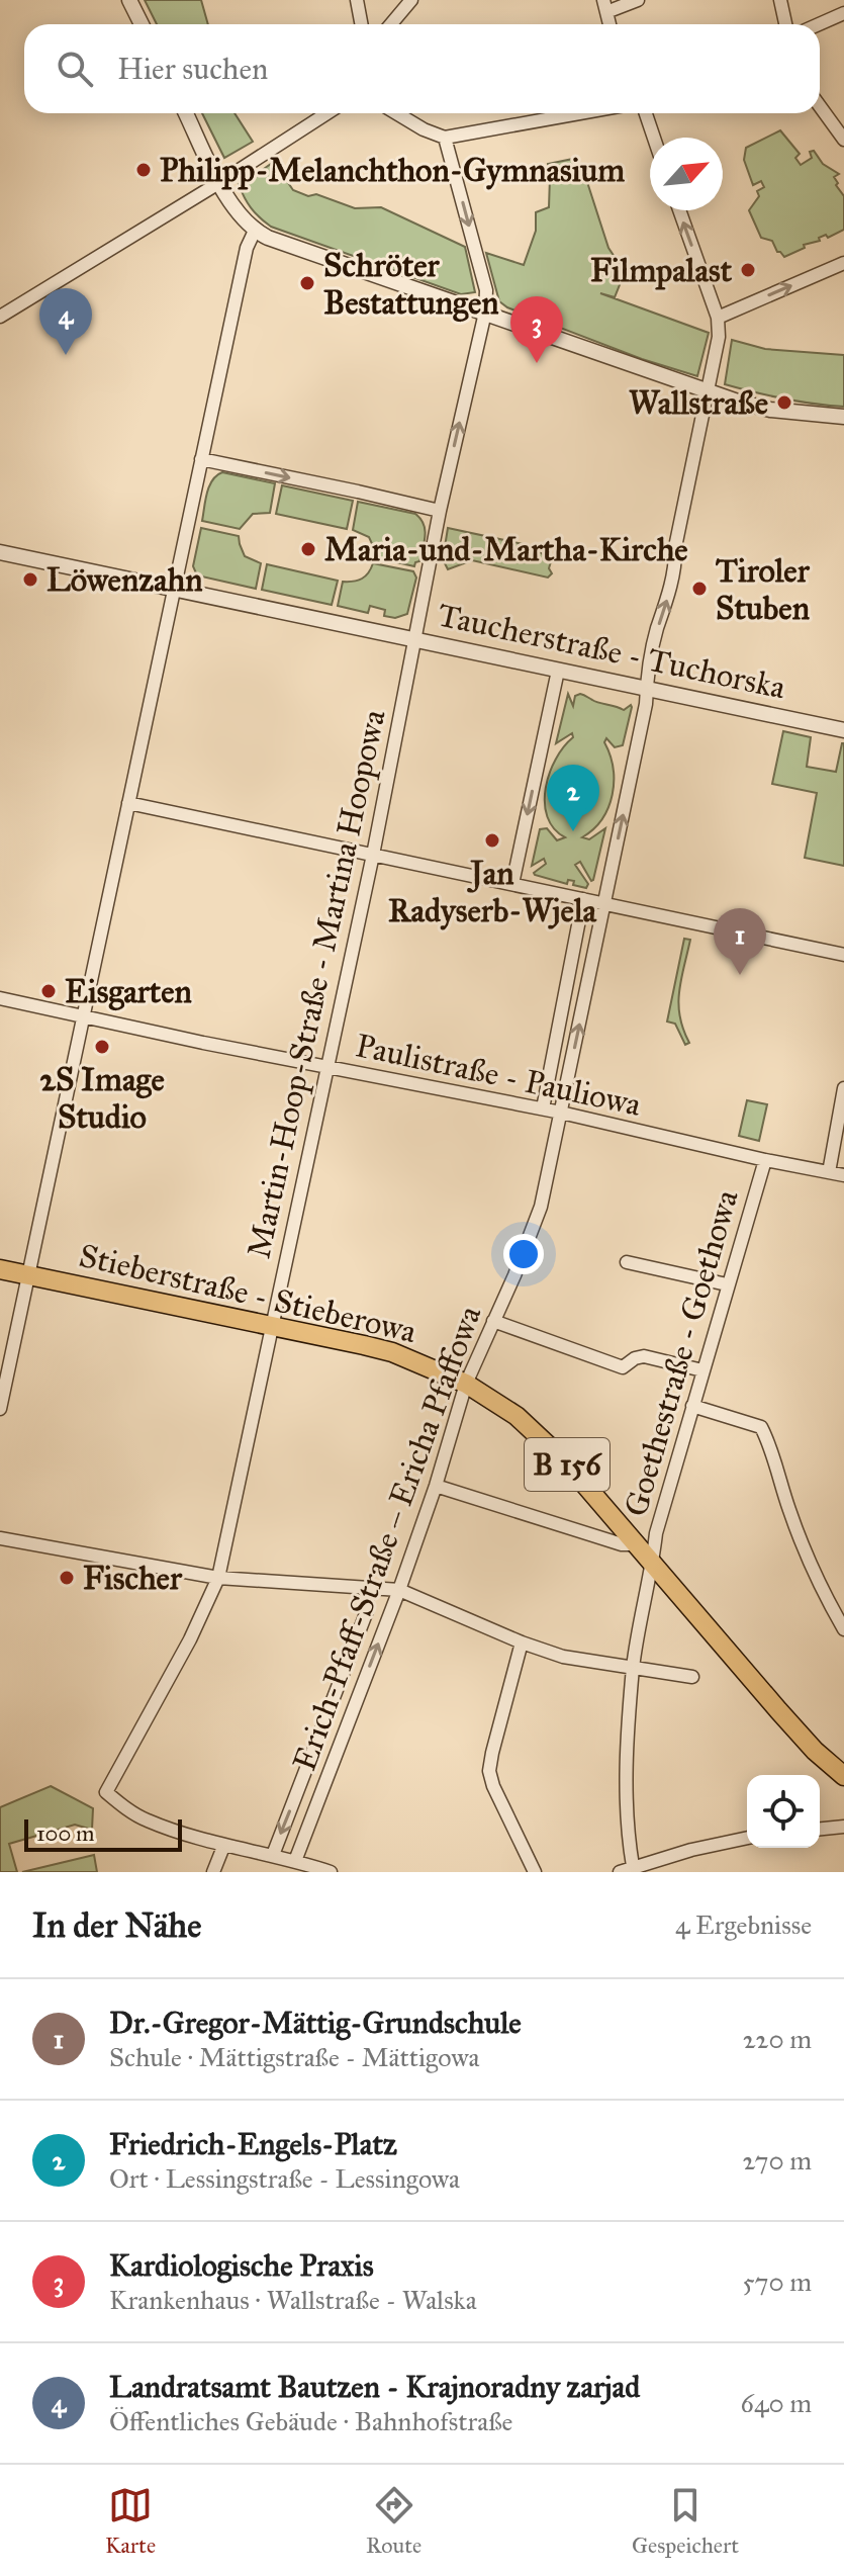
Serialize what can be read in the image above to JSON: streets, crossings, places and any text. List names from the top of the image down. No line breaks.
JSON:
{"streets":{"main road":["Stieberstraße - Stieberowa","B 156"],"street":["Taucherstraße - Tuchorska","Martin-Hoop-Straße - Martina Hoopowa","Paulistraße - Pauliowa","Goethestraße - Goethowa","Erich-Pfaff-Straße – Ericha Pfaffowa"]},"crossings":[["Taucherstraße - Tuchorska","Martin-Hoop-Straße - Martina Hoopowa"],["Taucherstraße - Tuchorska","Erich-Pfaff-Straße – Ericha Pfaffowa"],["Martin-Hoop-Straße - Martina Hoopowa","Paulistraße - Pauliowa"],["Martin-Hoop-Straße - Martina Hoopowa","Stieberstraße - Stieberowa"],["Paulistraße - Pauliowa","Goethestraße - Goethowa"],["Paulistraße - Pauliowa","Erich-Pfaff-Straße – Ericha Pfaffowa"],["Stieberstraße - Stieberowa","Goethestraße - Goethowa"],["Stieberstraße - Stieberowa","Erich-Pfaff-Straße – Ericha Pfaffowa"]],"places":["Philipp-Melanchthon-Gymnasium","Filmpalast","Schröter Bestattungen","Wallstraße","Maria-und-Martha-Kirche","Löwenzahn","Tiroler Stuben","Jan Radyserb-Wjela","Eisgarten","2S Image Studio","Fischer"],"scale_bar":"100 m","north":"top right","page":{"search":"Hier suchen","pins":["4","3","2","1"],"scale":"100 m","heading":["In der Nähe","4 Ergebnisse"],"list":[{"mark":"1","name":"Dr.-Gregor-Mättig-Grundschule","note":"Schule · Mättigstraße - Mättigowa","value":"220 m"},{"mark":"2","name":"Friedrich-Engels-Platz","note":"Ort · Lessingstraße - Lessingowa","value":"270 m"},{"mark":"3","name":"Kardiologische Praxis","note":"Krankenhaus · Wallstraße - Walska","value":"570 m"},{"mark":"4","name":"Landratsamt Bautzen - Krajnoradny zarjad","note":"Öffentliches Gebäude · Bahnhofstraße","value":"640 m"}],"nav":["Karte","Route","Gespeichert"]}}
